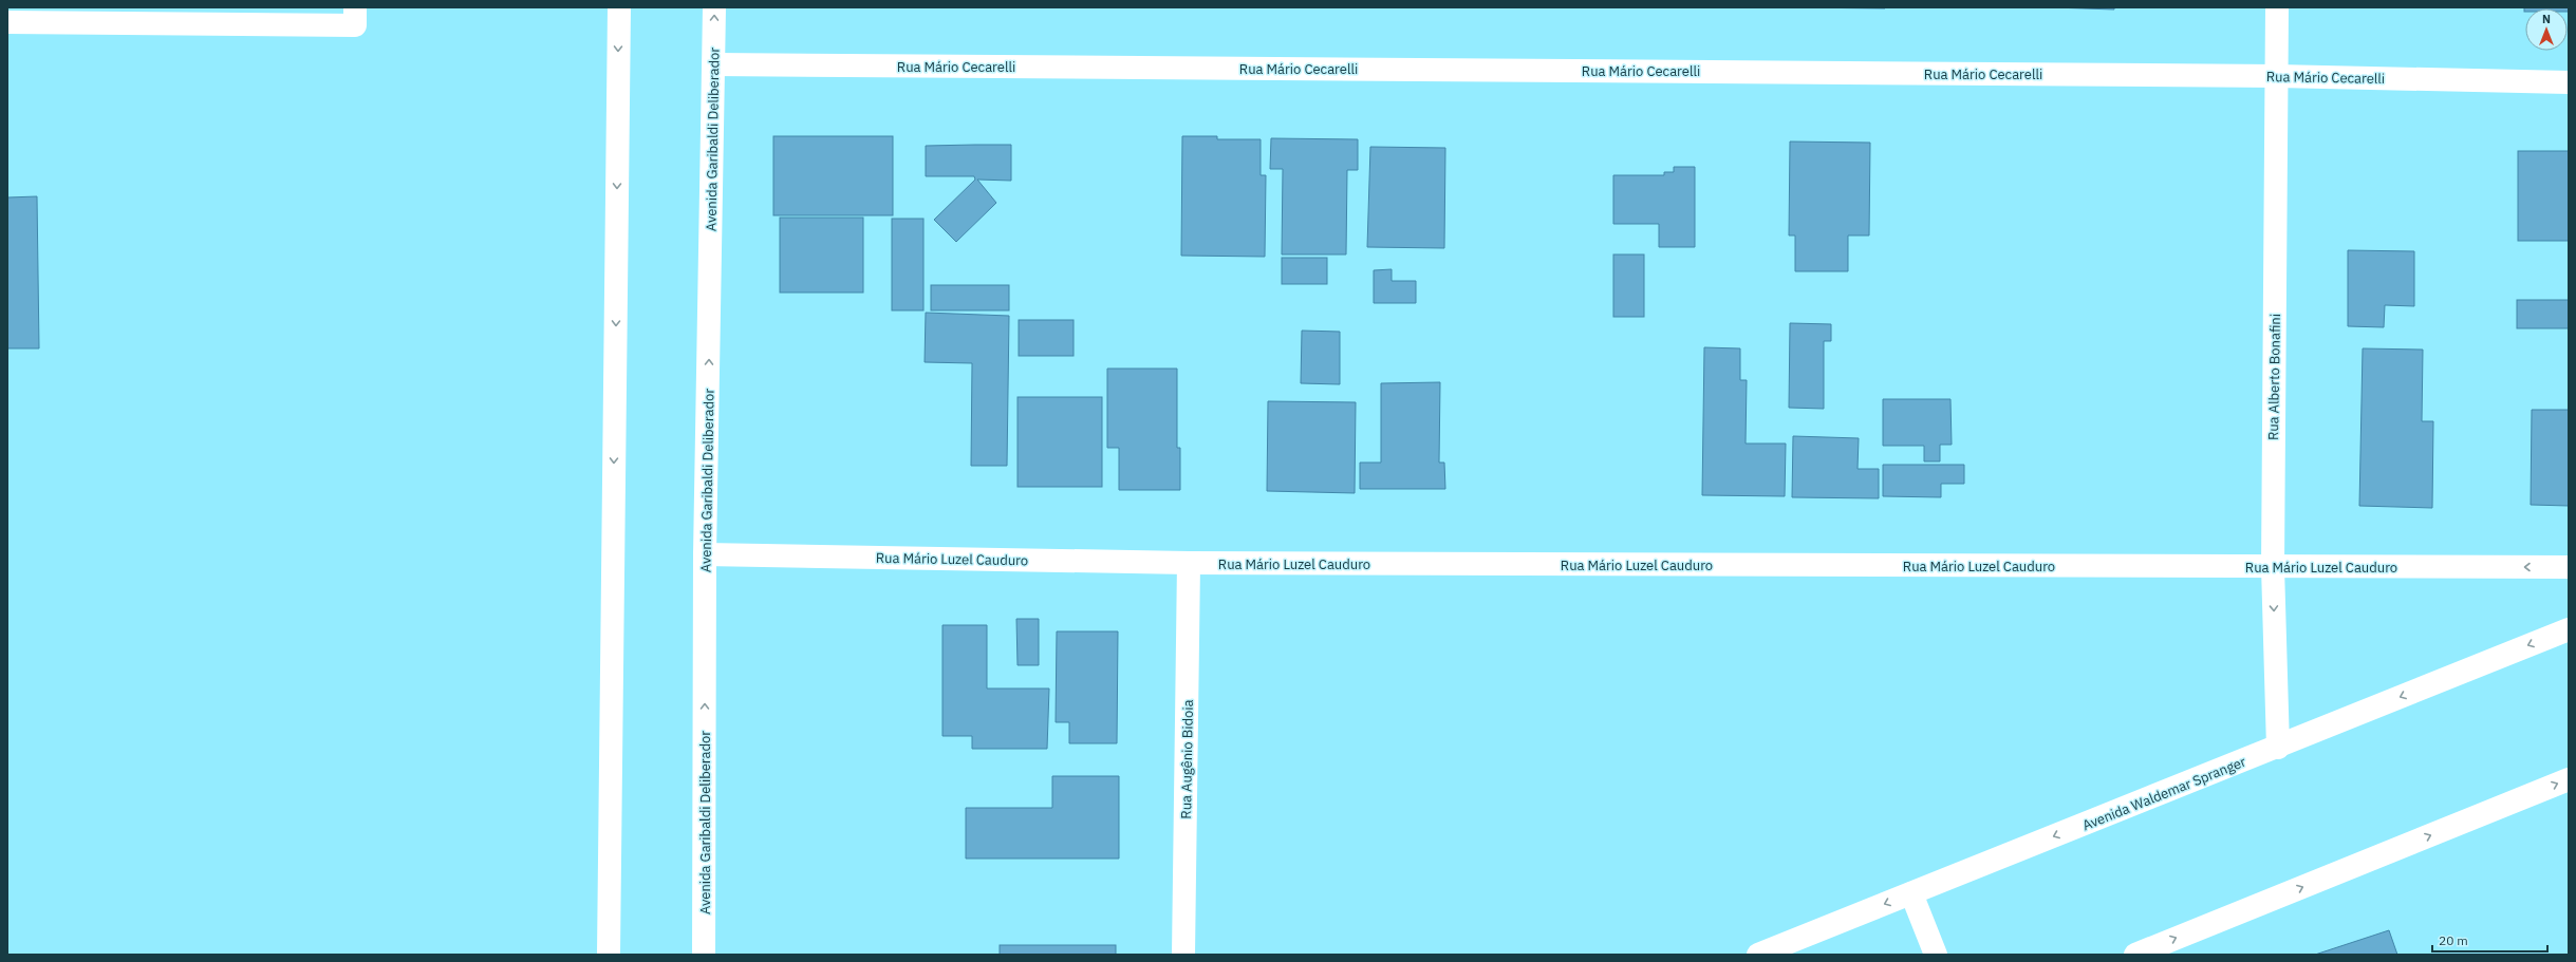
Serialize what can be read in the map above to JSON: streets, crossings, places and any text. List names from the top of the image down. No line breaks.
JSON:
{"streets":{"street":["Rua Mário Cecarelli","Avenida Garibaldi Deliberador","Rua Alberto Bonafini","Rua Mário Luzel Cauduro","Rua Augênio Bidoia","Avenida Waldemar Spranger"]},"crossings":[["Rua Mário Cecarelli","Avenida Garibaldi Deliberador"],["Rua Mário Cecarelli","Rua Alberto Bonafini"],["Avenida Garibaldi Deliberador","Rua Mário Luzel Cauduro"],["Rua Alberto Bonafini","Rua Mário Luzel Cauduro"],["Rua Alberto Bonafini","Avenida Waldemar Spranger"],["Rua Mário Luzel Cauduro","Rua Augênio Bidoia"]],"scale_bar":"20 m","north":"top"}
